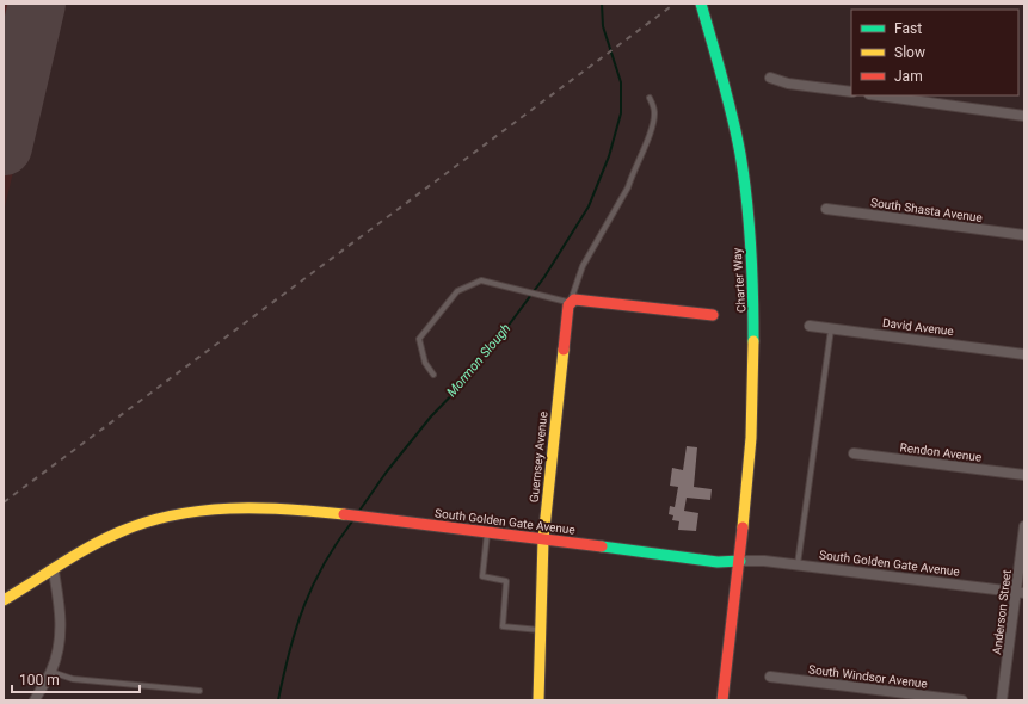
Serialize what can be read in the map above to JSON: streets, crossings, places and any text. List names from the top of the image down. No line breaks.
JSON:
{"streets":{"street":["South Shasta Avenue","Charter Way","David Avenue","Rendon Avenue","Guernsey Avenue","South Golden Gate Avenue","Anderson Street","South Windsor Avenue"]},"crossings":[["Charter Way","South Golden Gate Avenue"],["Guernsey Avenue","South Golden Gate Avenue"],["South Golden Gate Avenue","Anderson Street"]],"water":["Mormon Slough"],"legend":["Fast","Slow","Jam"],"scale_bar":"100 m"}
